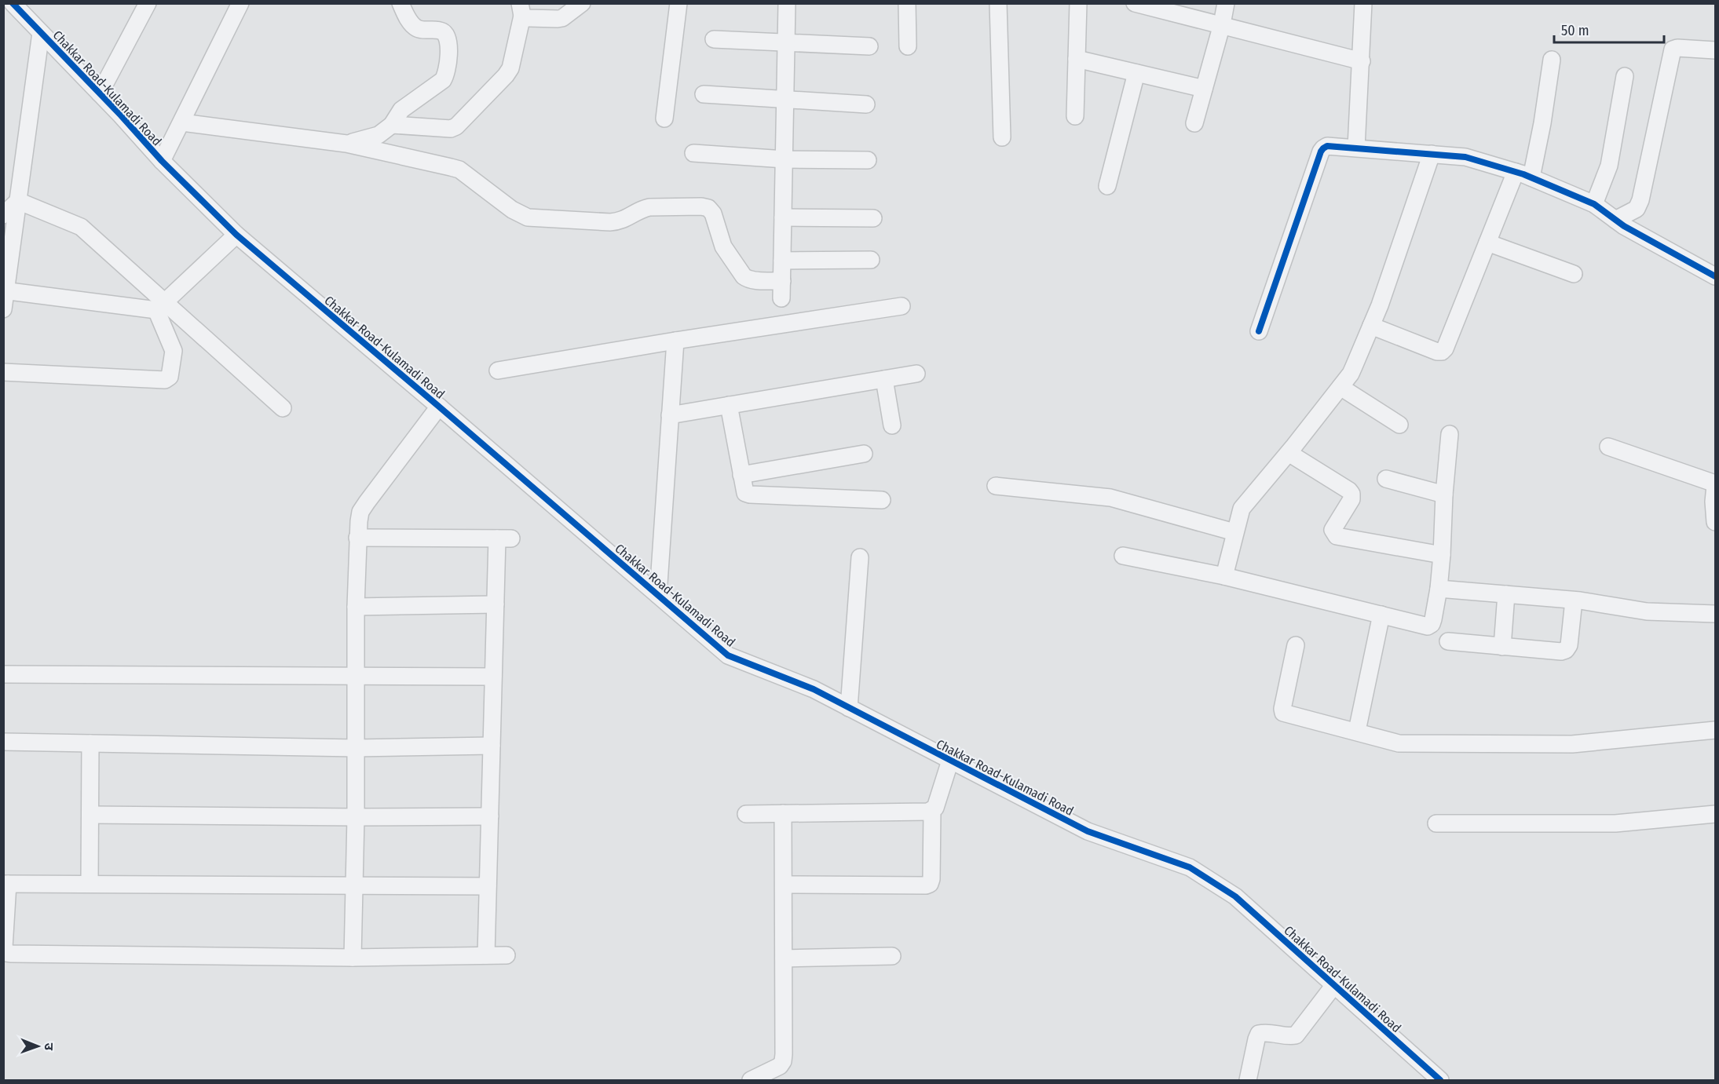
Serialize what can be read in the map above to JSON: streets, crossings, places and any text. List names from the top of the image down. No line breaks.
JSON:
{"streets":{"street":["Chakkar Road-Kulamadi Road"]},"scale_bar":"50 m","north":"right"}
